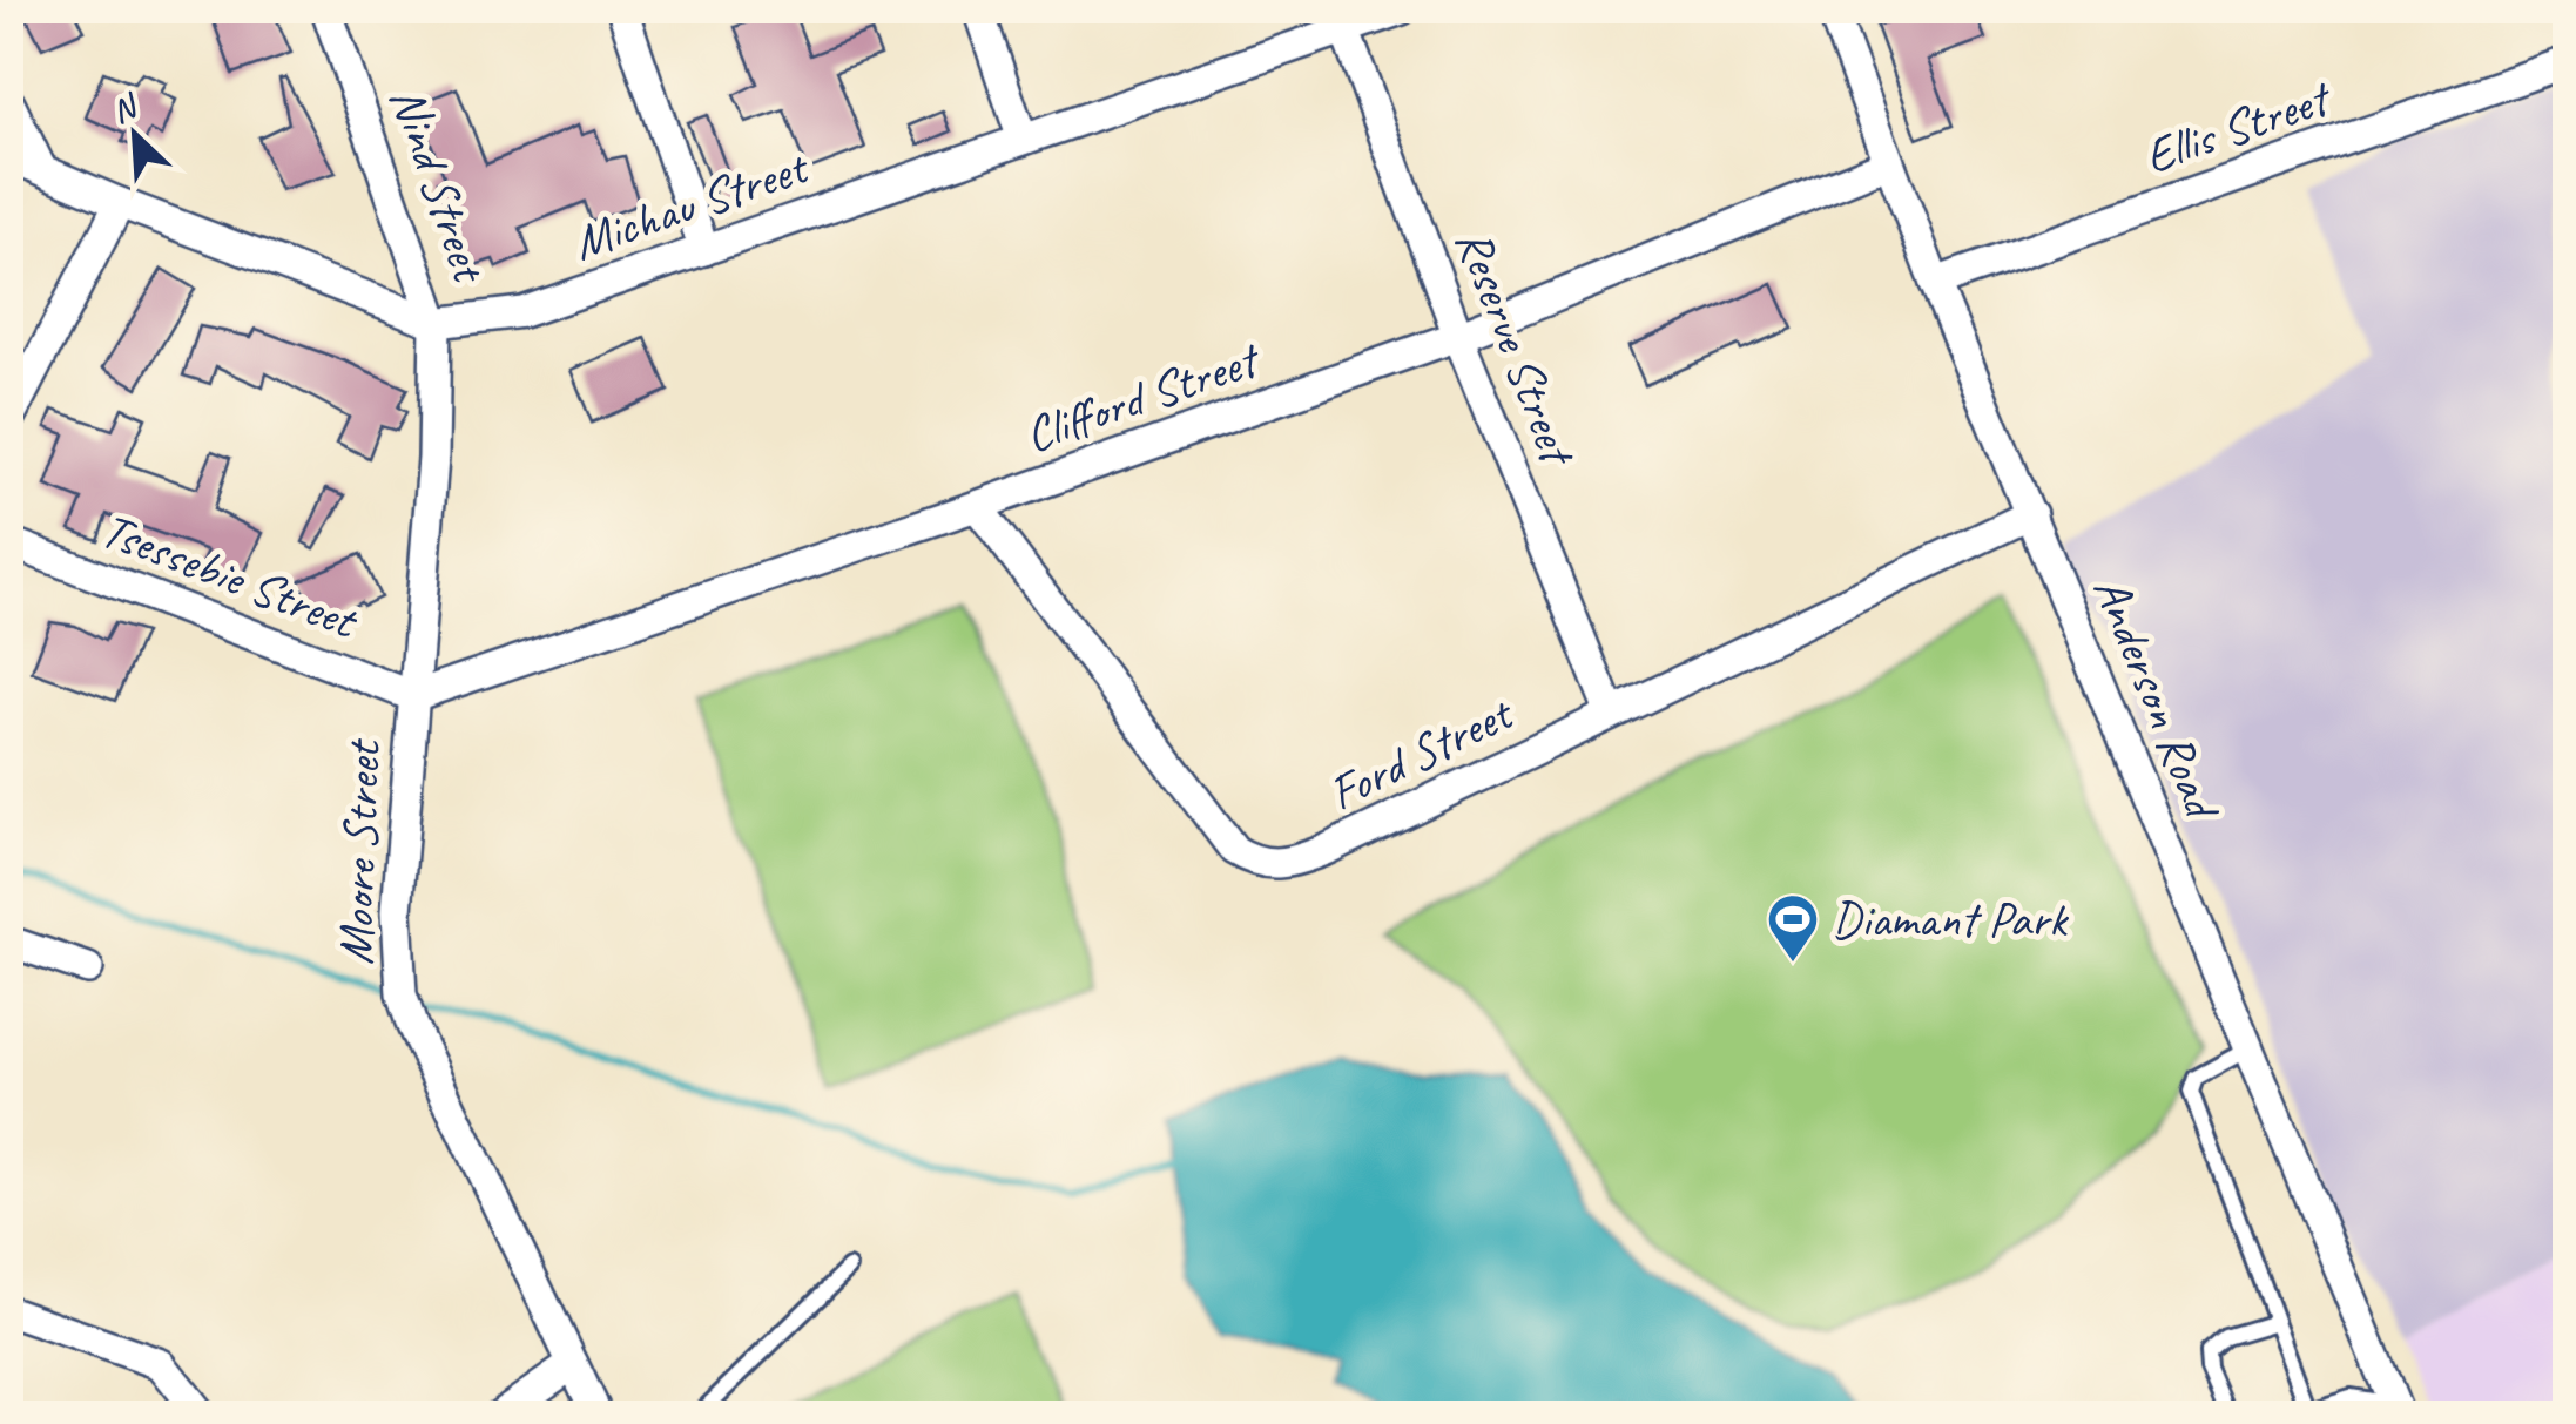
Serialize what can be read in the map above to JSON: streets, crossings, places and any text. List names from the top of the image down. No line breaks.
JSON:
{"streets":{"street":["Ellis Street","Nind Street","Michau Street","Reserve Street","Clifford Street","Tsessebie Street","Anderson Road","Ford Street","Moore Street"]},"crossings":[["Ellis Street","Anderson Road"],["Nind Street","Michau Street"],["Nind Street","Moore Street"],["Michau Street","Reserve Street"],["Michau Street","Moore Street"],["Reserve Street","Clifford Street"],["Reserve Street","Ford Street"],["Clifford Street","Tsessebie Street"],["Clifford Street","Anderson Road"],["Clifford Street","Ford Street"],["Clifford Street","Moore Street"],["Tsessebie Street","Moore Street"],["Anderson Road","Ford Street"]],"places":{"sports":["Diamant Park"]},"north":"top left"}
